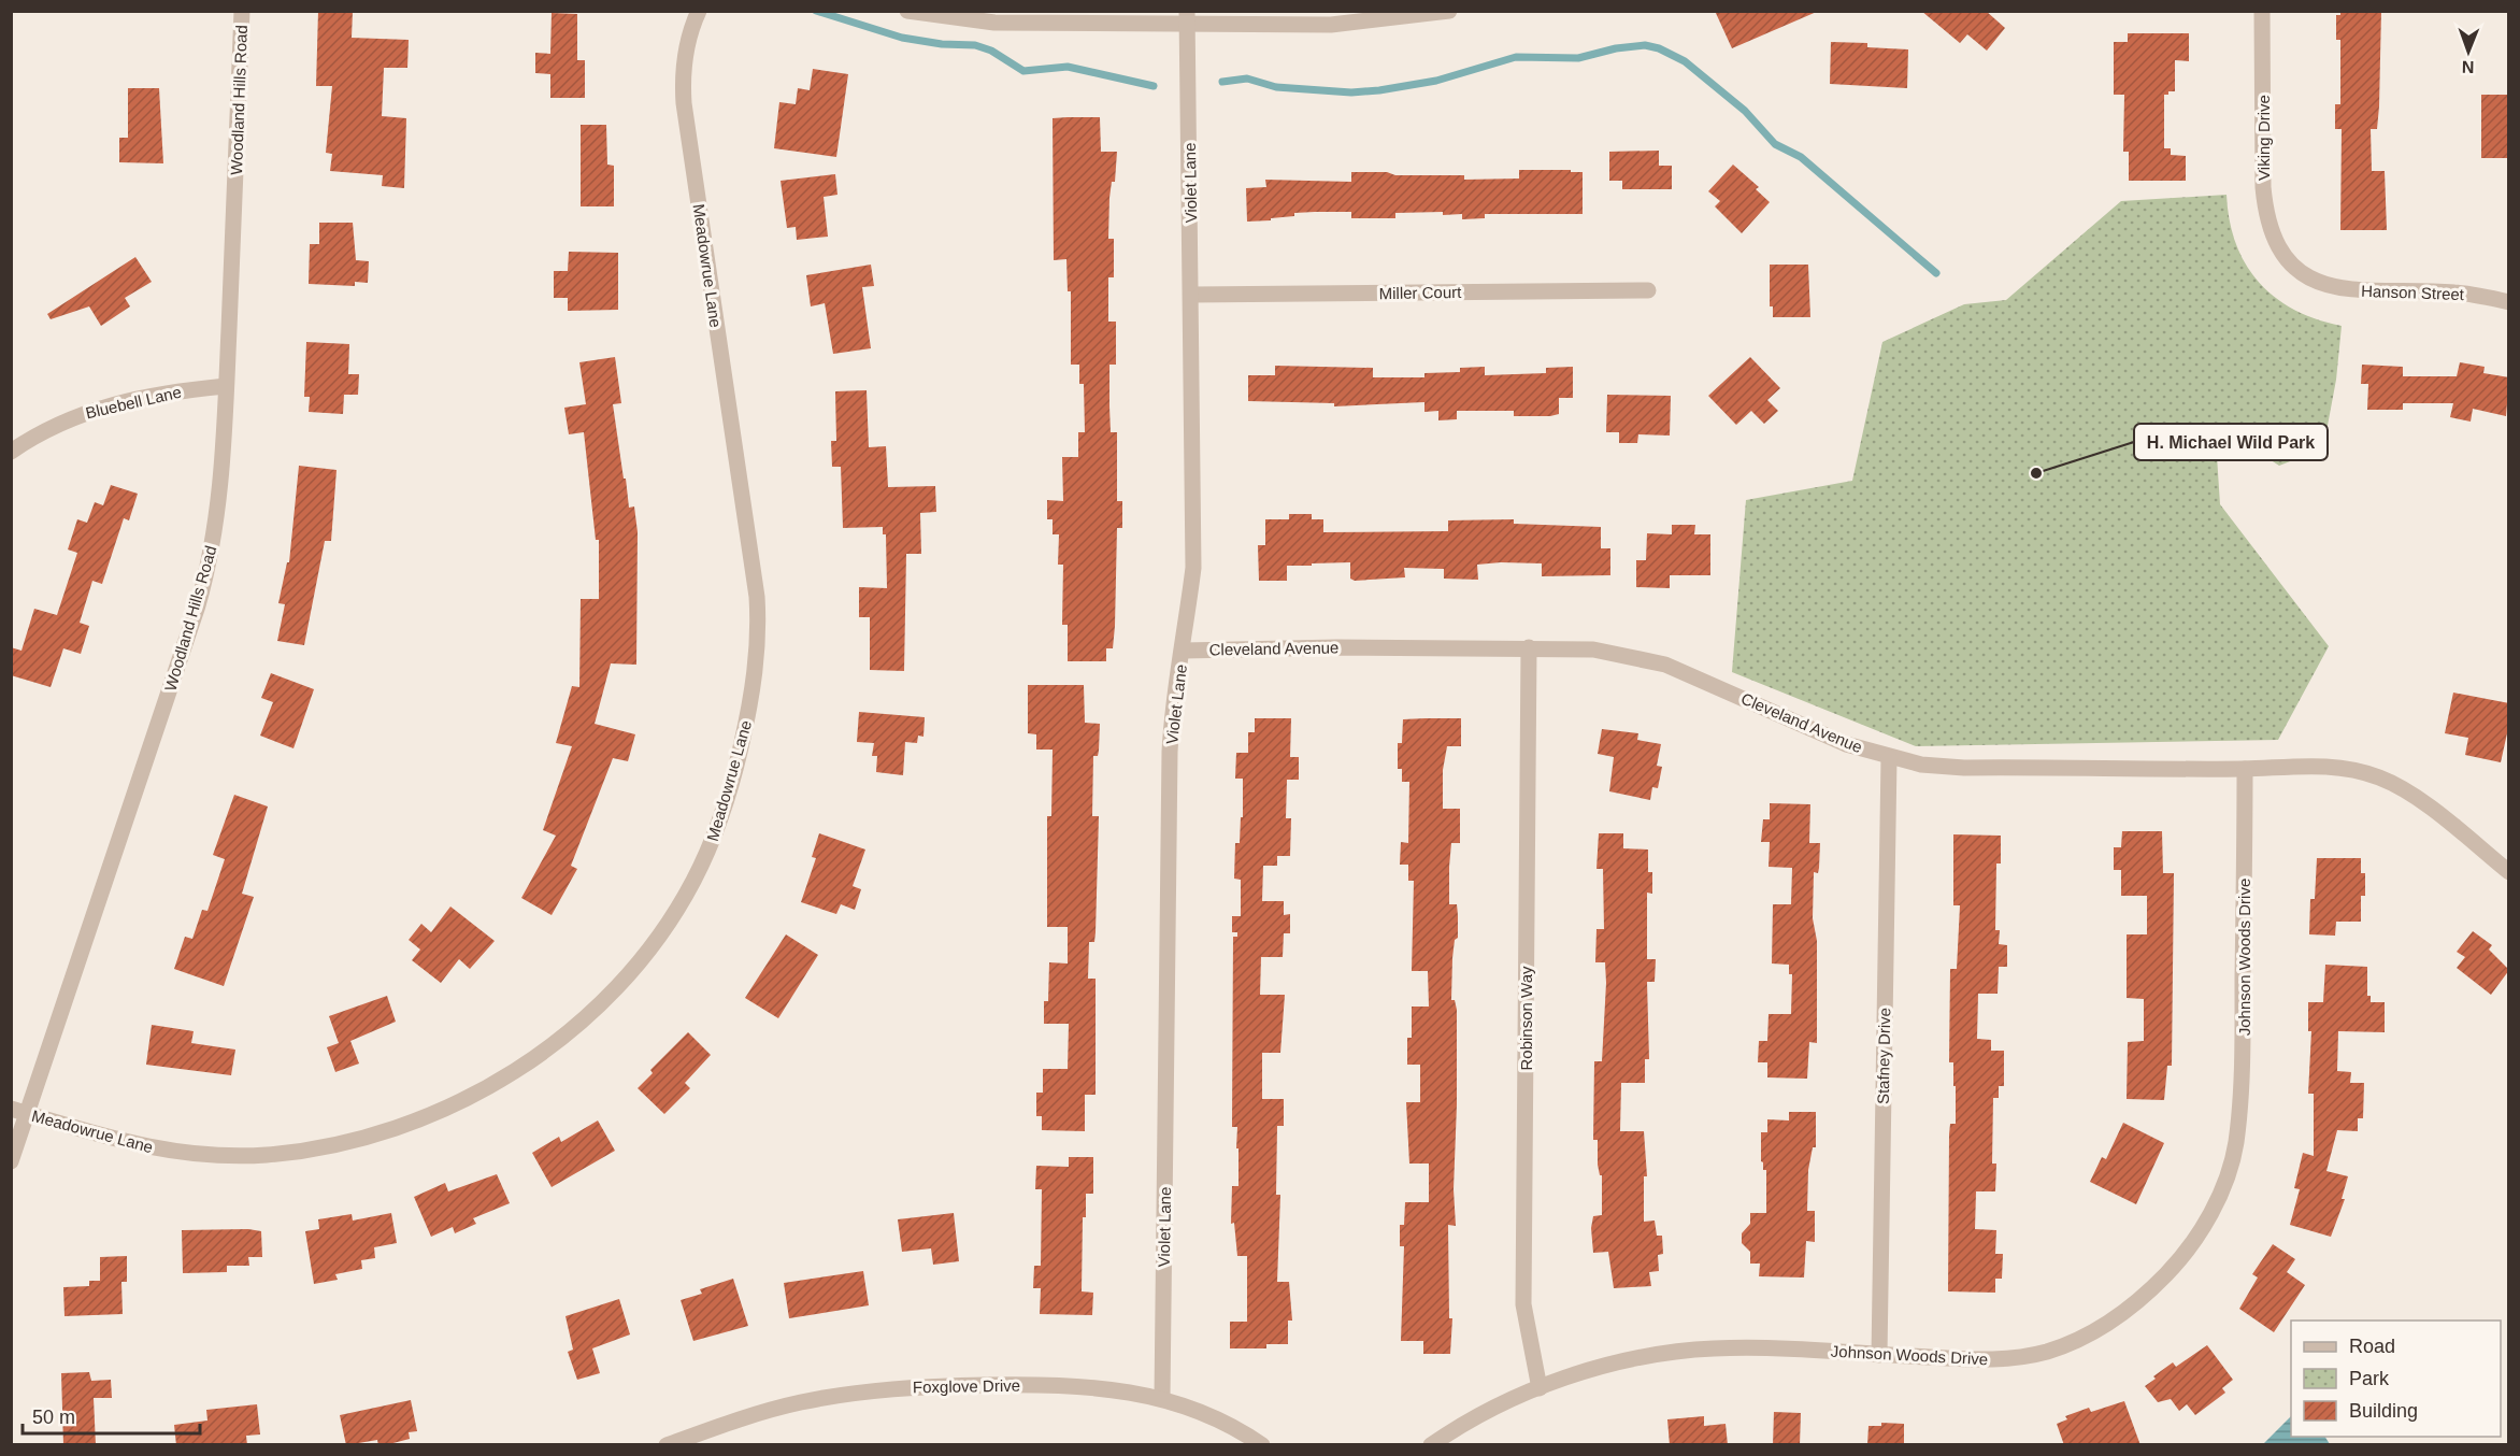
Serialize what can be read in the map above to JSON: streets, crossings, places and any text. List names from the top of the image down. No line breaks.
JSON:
{"streets":{"street":["Woodland Hills Road","Viking Drive","Violet Lane","Meadowrue Lane","Miller Court","Hanson Street","Bluebell Lane","Cleveland Avenue","Johnson Woods Drive","Robinson Way","Stafney Drive","Foxglove Drive"]},"crossings":[["Woodland Hills Road","Meadowrue Lane"],["Woodland Hills Road","Bluebell Lane"],["Viking Drive","Hanson Street"],["Violet Lane","Miller Court"],["Violet Lane","Cleveland Avenue"],["Violet Lane","Foxglove Drive"],["Cleveland Avenue","Johnson Woods Drive"],["Cleveland Avenue","Robinson Way"],["Cleveland Avenue","Stafney Drive"],["Johnson Woods Drive","Robinson Way"],["Johnson Woods Drive","Stafney Drive"]],"places":["H. Michael Wild Park"],"legend":["Road","Park","Building"],"scale_bar":"50 m","north":"bottom"}
